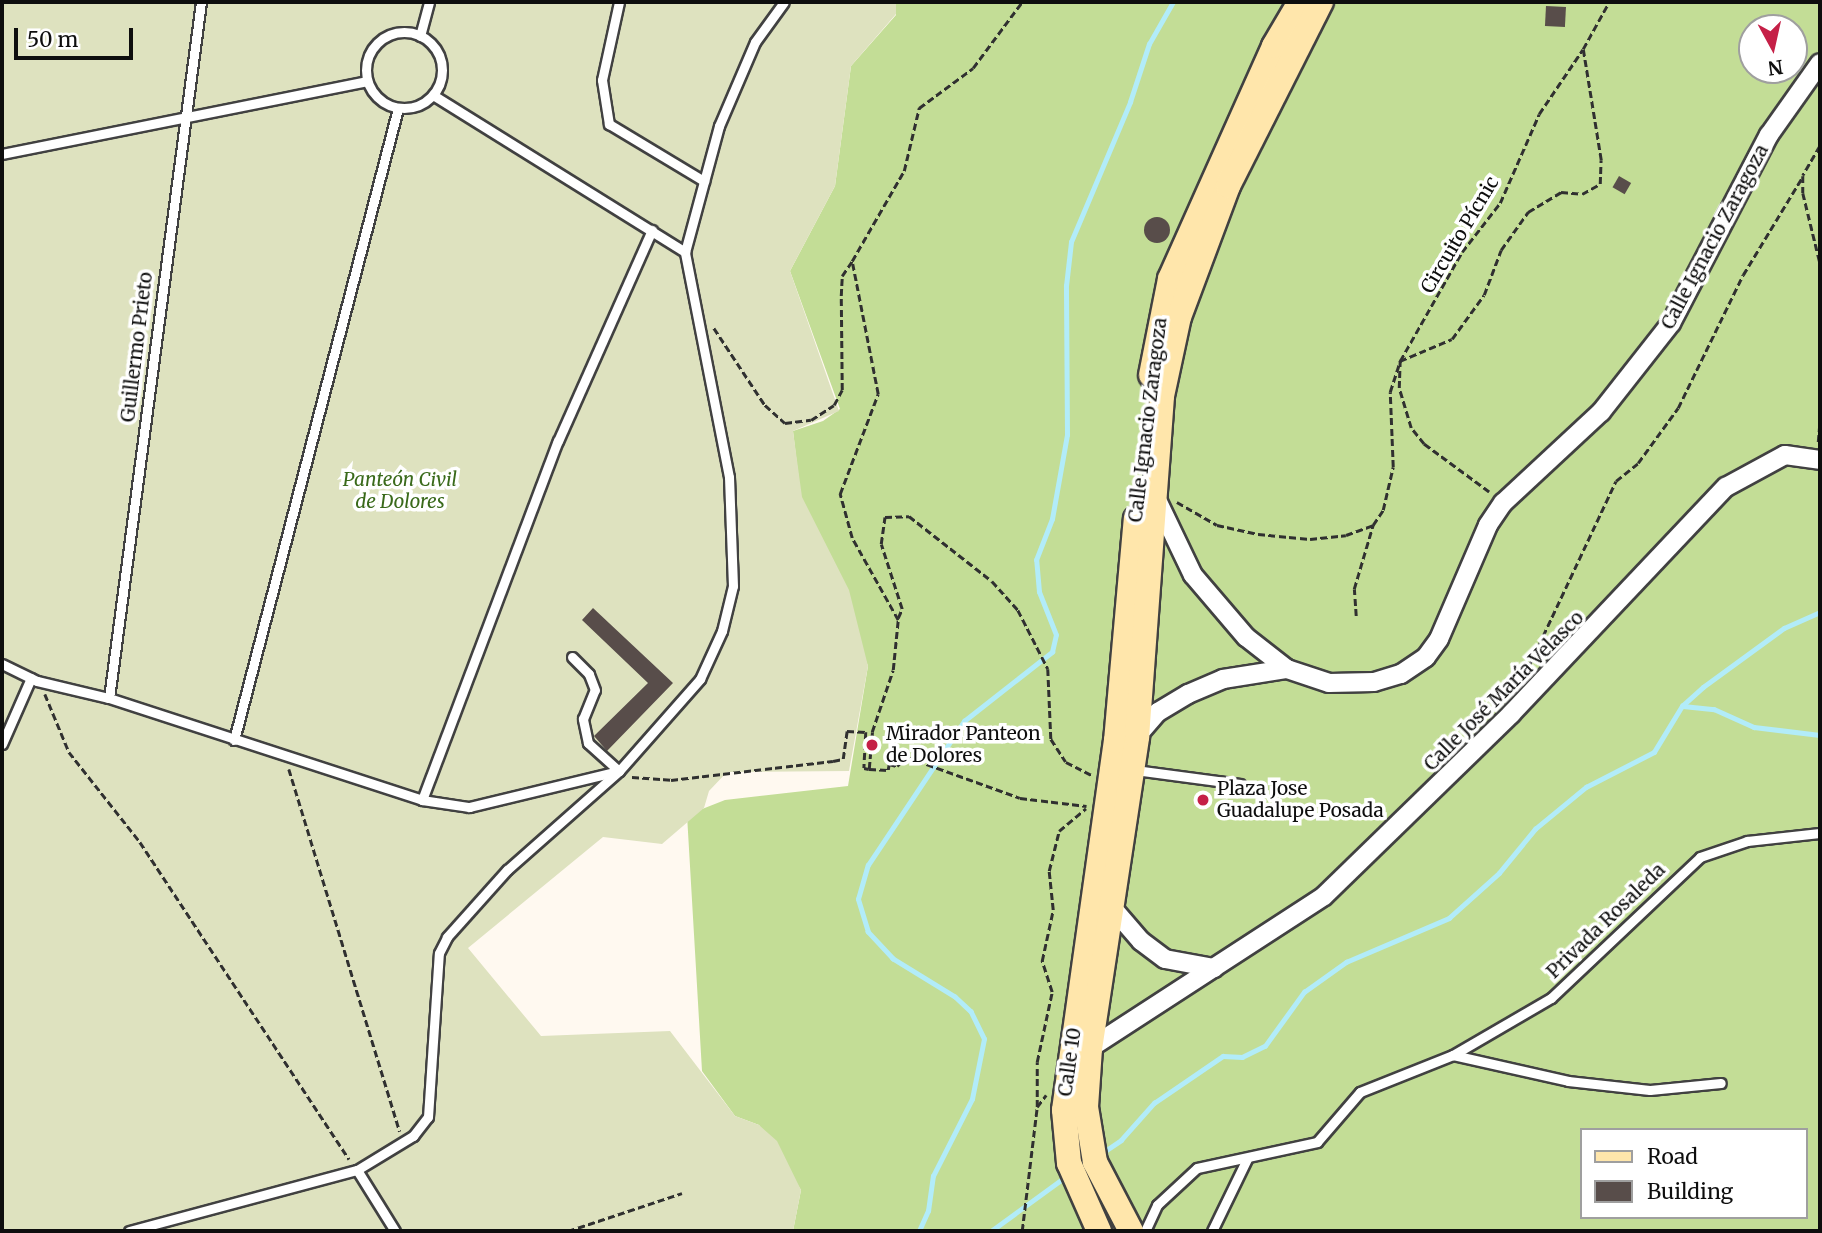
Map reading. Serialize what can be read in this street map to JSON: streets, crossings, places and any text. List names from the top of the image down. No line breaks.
{"streets":{"street":["Calle Ignacio Zaragoza","Calle José María Velasco","Calle 10"],"lane":["Guillermo Prieto","Privada Rosaleda"],"path":["Circuito Pícnic"]},"crossings":[["Calle Ignacio Zaragoza","Calle 10"],["Calle José María Velasco","Calle 10"]],"parks":["Panteón Civil de Dolores"],"places":["Mirador Panteon de Dolores","Plaza Jose Guadalupe Posada"],"legend":["Road","Building"],"scale_bar":"50 m","north":"bottom"}
